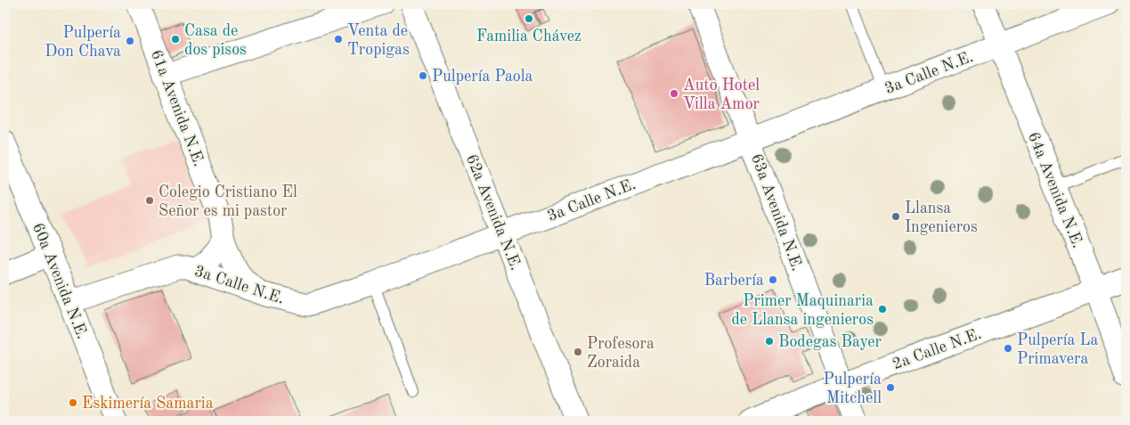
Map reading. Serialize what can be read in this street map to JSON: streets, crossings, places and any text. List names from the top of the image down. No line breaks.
{"streets":{"street":["3a Calle N.E.","61a Avenida N.E.","64a Avenida N.E.","62a Avenida N.E.","63a Avenida N.E.","60a Avenida N.E.","2a Calle N.E."]},"crossings":[["3a Calle N.E.","61a Avenida N.E."],["3a Calle N.E.","64a Avenida N.E."],["3a Calle N.E.","62a Avenida N.E."],["3a Calle N.E.","63a Avenida N.E."],["3a Calle N.E.","60a Avenida N.E."],["64a Avenida N.E.","2a Calle N.E."],["63a Avenida N.E.","2a Calle N.E."]],"places":["Familia Chávez","Casa de dos pisos","Venta de Tropigas","Pulpería Don Chava","Pulpería Paola","Auto Hotel Villa Amor","Colegio Cristiano El Señor es mi pastor","Llansa Ingenieros","Barbería","Primer Maquinaria de Llansa ingenieros","Bodegas Bayer","Pulpería La Primavera","Profesora Zoraida","Pulpería Mitchell","Eskimería Samaria"]}
